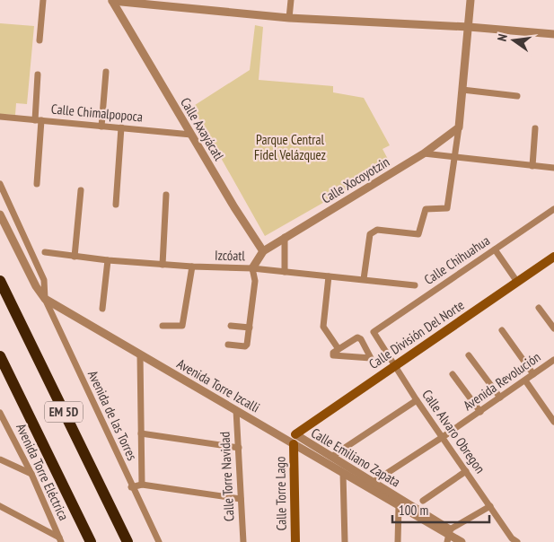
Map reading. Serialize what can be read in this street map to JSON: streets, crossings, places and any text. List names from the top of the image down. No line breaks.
{"streets":{"highway":["EM 5D"],"main road":["Calle División Del Norte","Calle Torre Lago"],"street":["Calle Chimalpopoca","Calle Axayácatl","Calle Xocoyotzin","Izcóatl","Calle Chihuahua","Avenida Revolución","Avenida Torre Izcalli","Avenida de las Torres","Calle Alvaro Obregon","Calle Emiliano Zapata","Avenida Torre Eléctrica","Calle Torre Navidad"]},"crossings":[["Calle Chimalpopoca","Calle Axayácatl"],["Calle Axayácatl","Calle Xocoyotzin"],["Calle Chihuahua","Calle Alvaro Obregon"],["Calle División Del Norte","Calle Alvaro Obregon"],["Calle División Del Norte","Calle Emiliano Zapata"],["Avenida Revolución","Calle Alvaro Obregon"],["Avenida Revolución","Calle Emiliano Zapata"],["Avenida Torre Izcalli","Avenida de las Torres"],["Avenida Torre Izcalli","Calle Emiliano Zapata"],["Avenida Torre Izcalli","Calle Torre Navidad"],["Avenida Torre Izcalli","Calle Torre Lago"]],"parks":["Parque Central Fidel Velázquez"],"scale_bar":"100 m","north":"left"}
